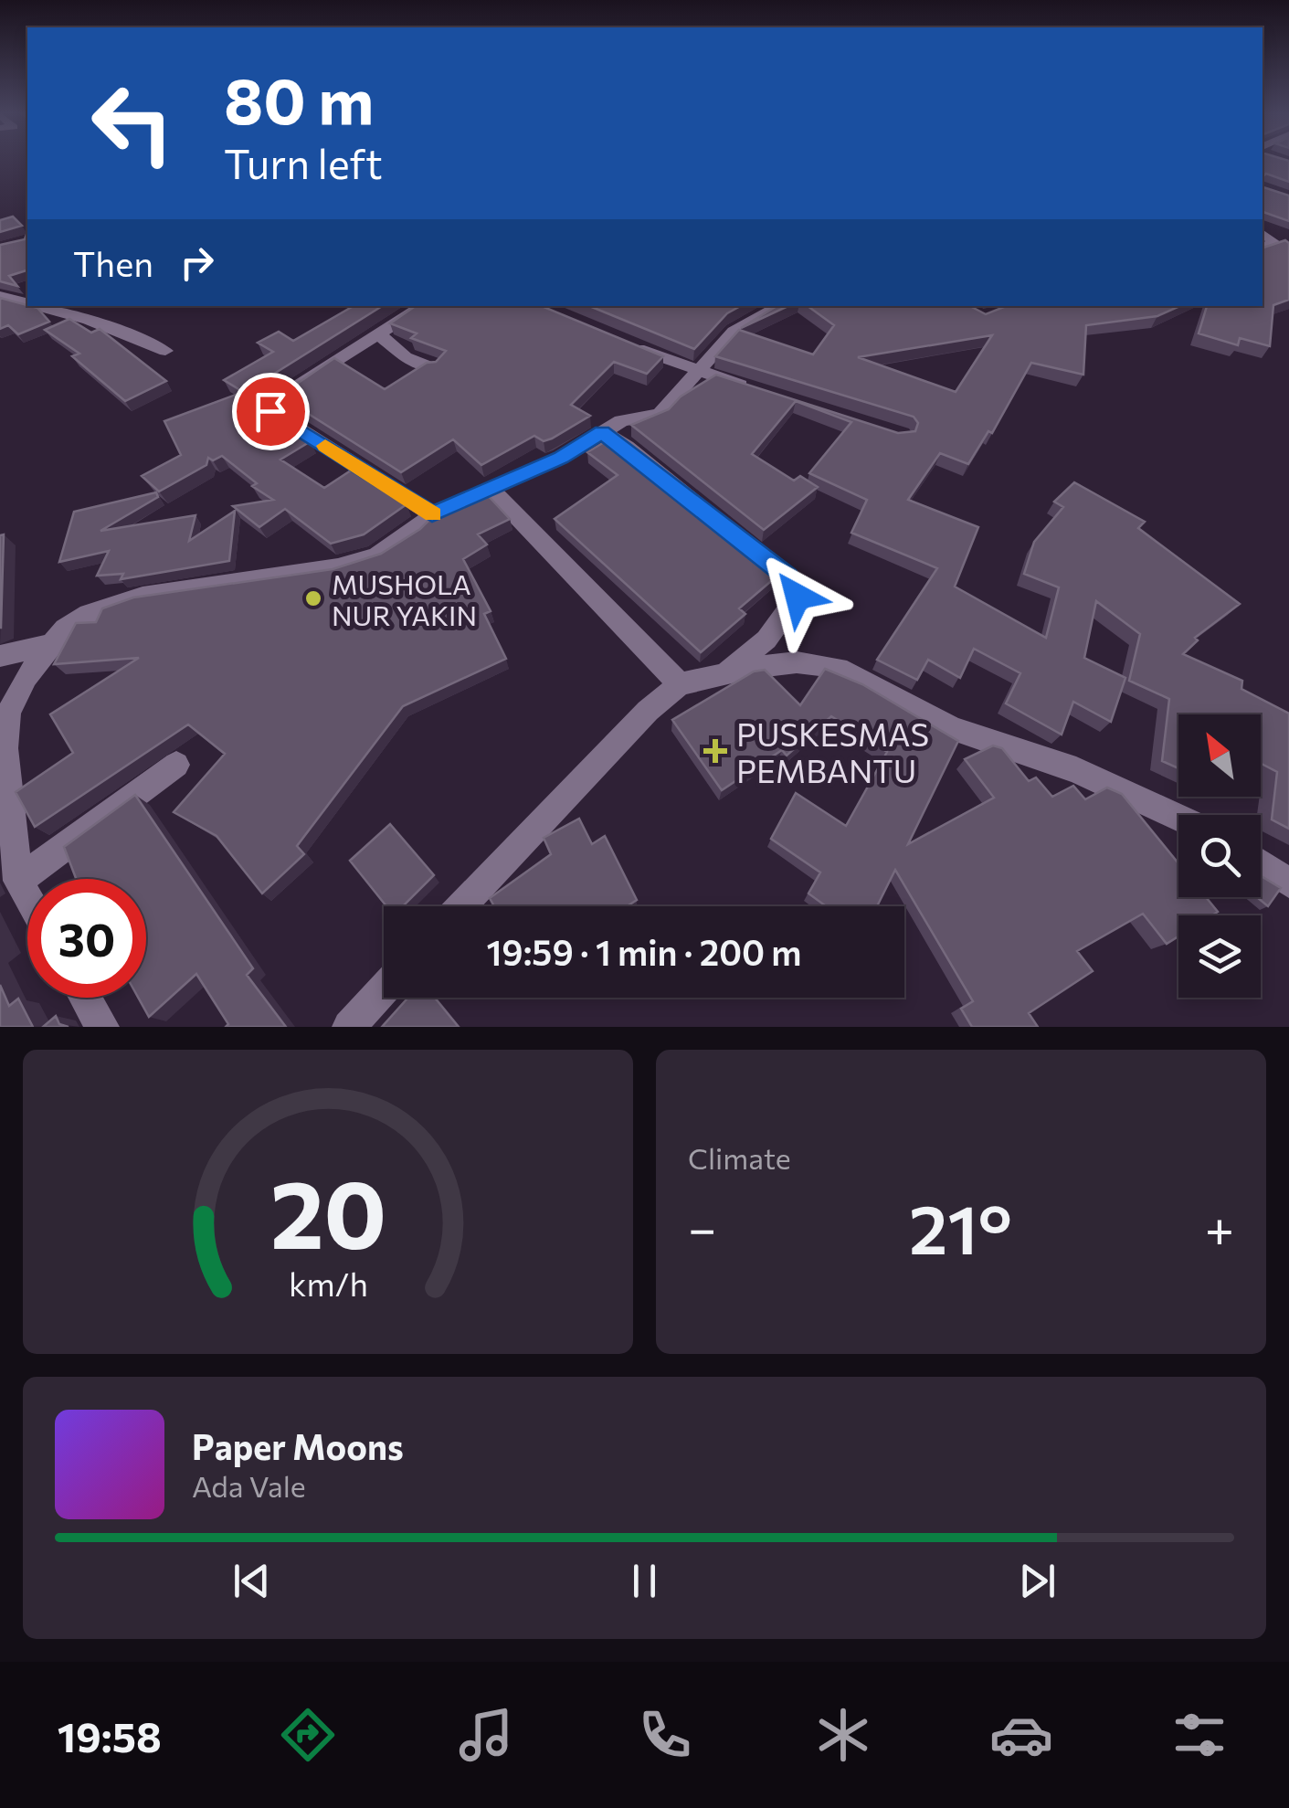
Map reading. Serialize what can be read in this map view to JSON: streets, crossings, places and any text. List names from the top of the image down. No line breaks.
{"places":{"other":["MUSHOLA NUR YAKIN"],"health":["PUSKESMAS PEMBANTU"]},"north":"top left","page":{"turn":["80 m","Turn left"],"then":"Then","limit":"30","trip":"19:59 · 1 min · 200 m","tile":"Climate","heat":["−","21°","+"],"song":["Paper Moons","Ada Vale"],"tabs":"19:58","gauge":["20","km/h"]}}
